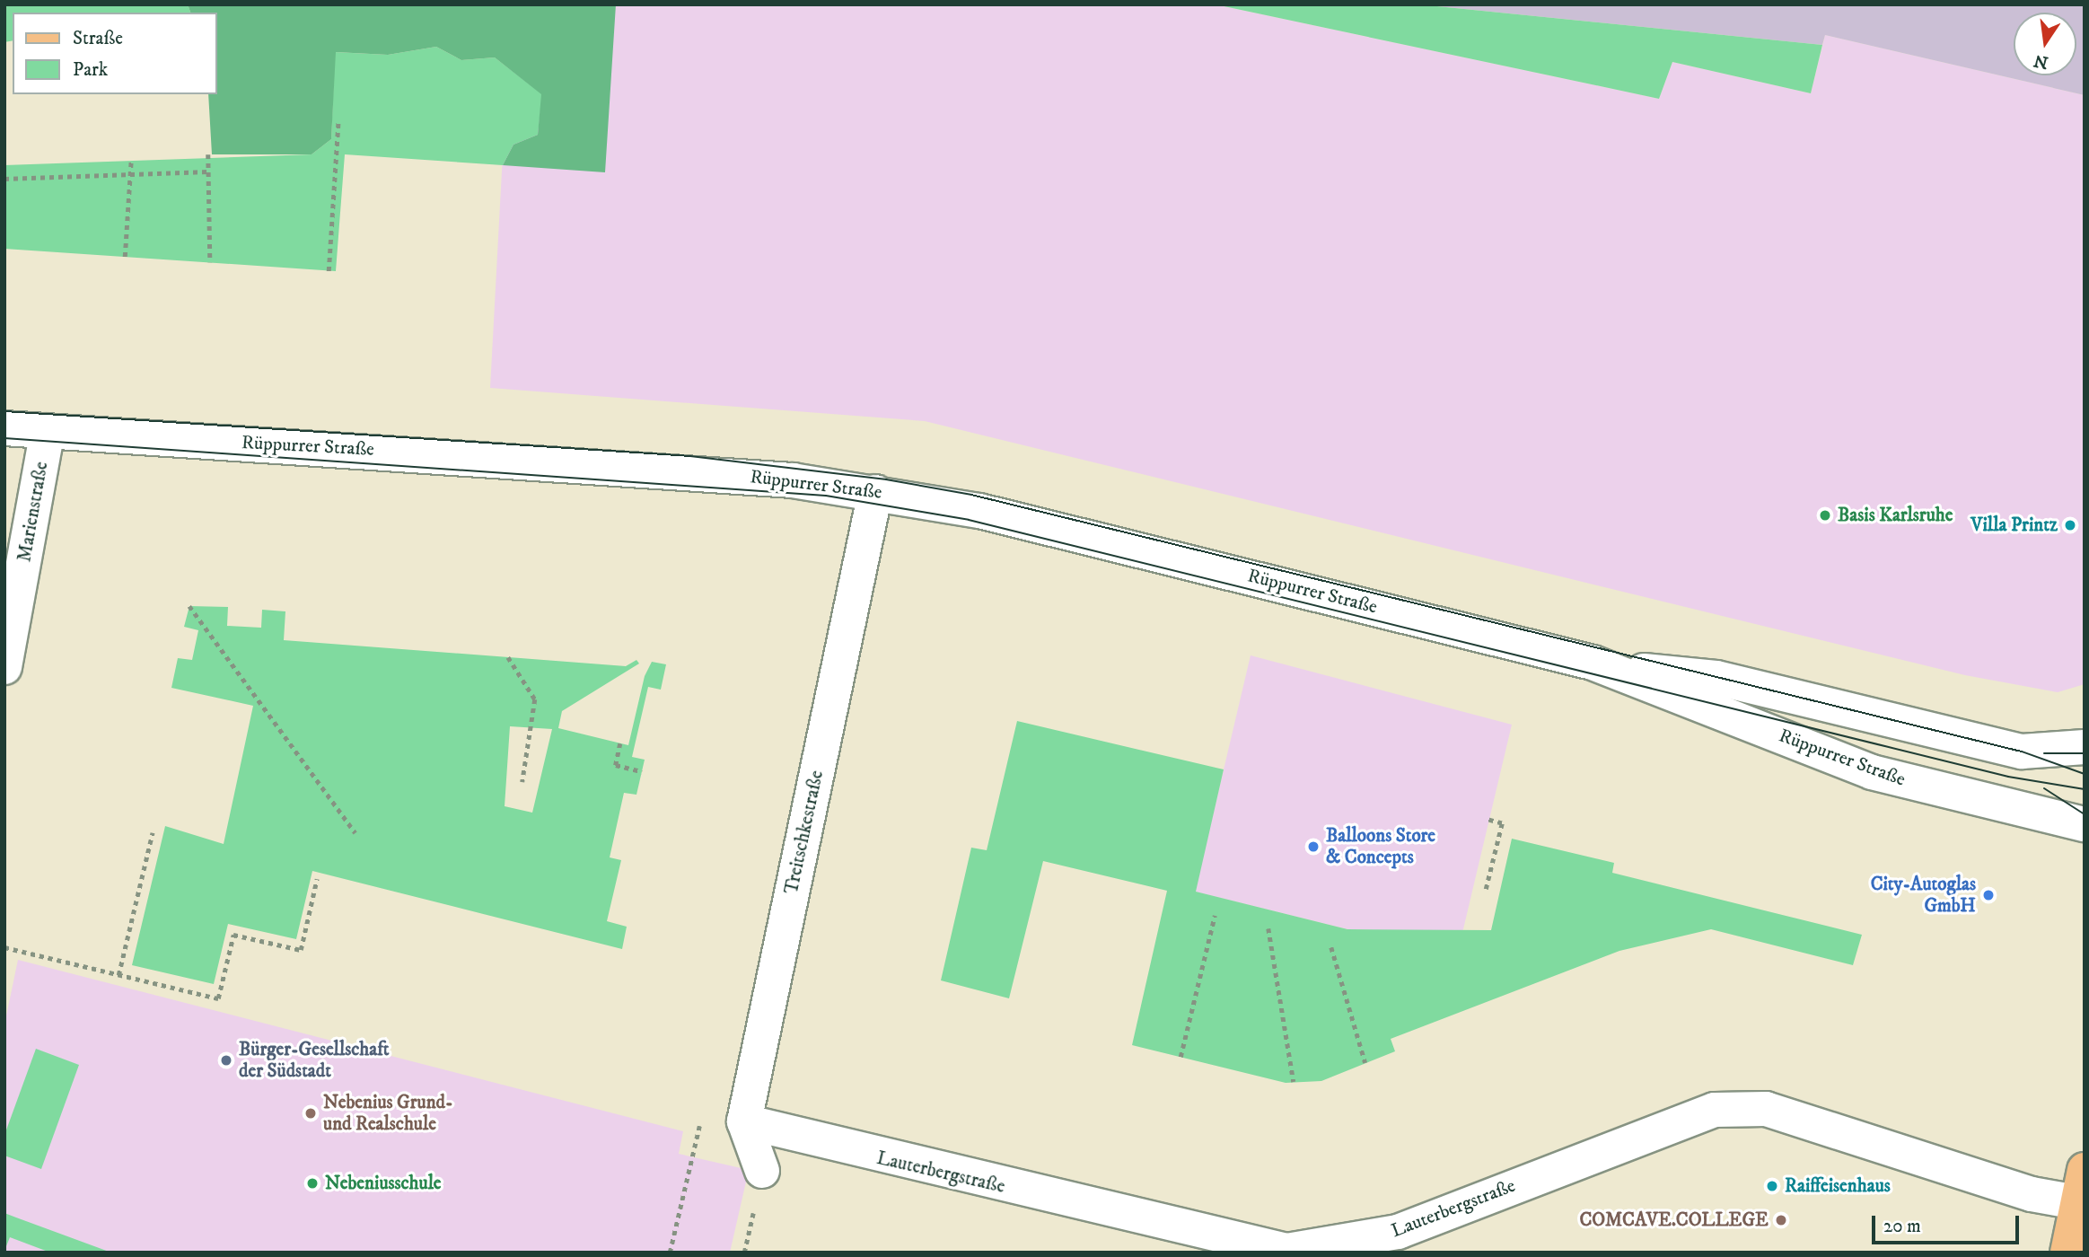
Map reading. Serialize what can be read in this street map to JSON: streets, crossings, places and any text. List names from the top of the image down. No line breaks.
{"streets":{"street":["Rüppurrer Straße","Marienstraße","Treitschkestraße","Lauterbergstraße"]},"crossings":[["Rüppurrer Straße","Marienstraße"],["Rüppurrer Straße","Treitschkestraße"],["Treitschkestraße","Lauterbergstraße"]],"places":["Basis Karlsruhe","Villa Printz","Balloons Store & Concepts","City-Autoglas GmbH","Bürger-Gesellschaft der Südstadt","Nebenius Grund- und Realschule","Nebeniusschule","Raiffeisenhaus","COMCAVE.COLLEGE"],"legend":["Straße","Park"],"scale_bar":"20 m","north":"bottom"}
